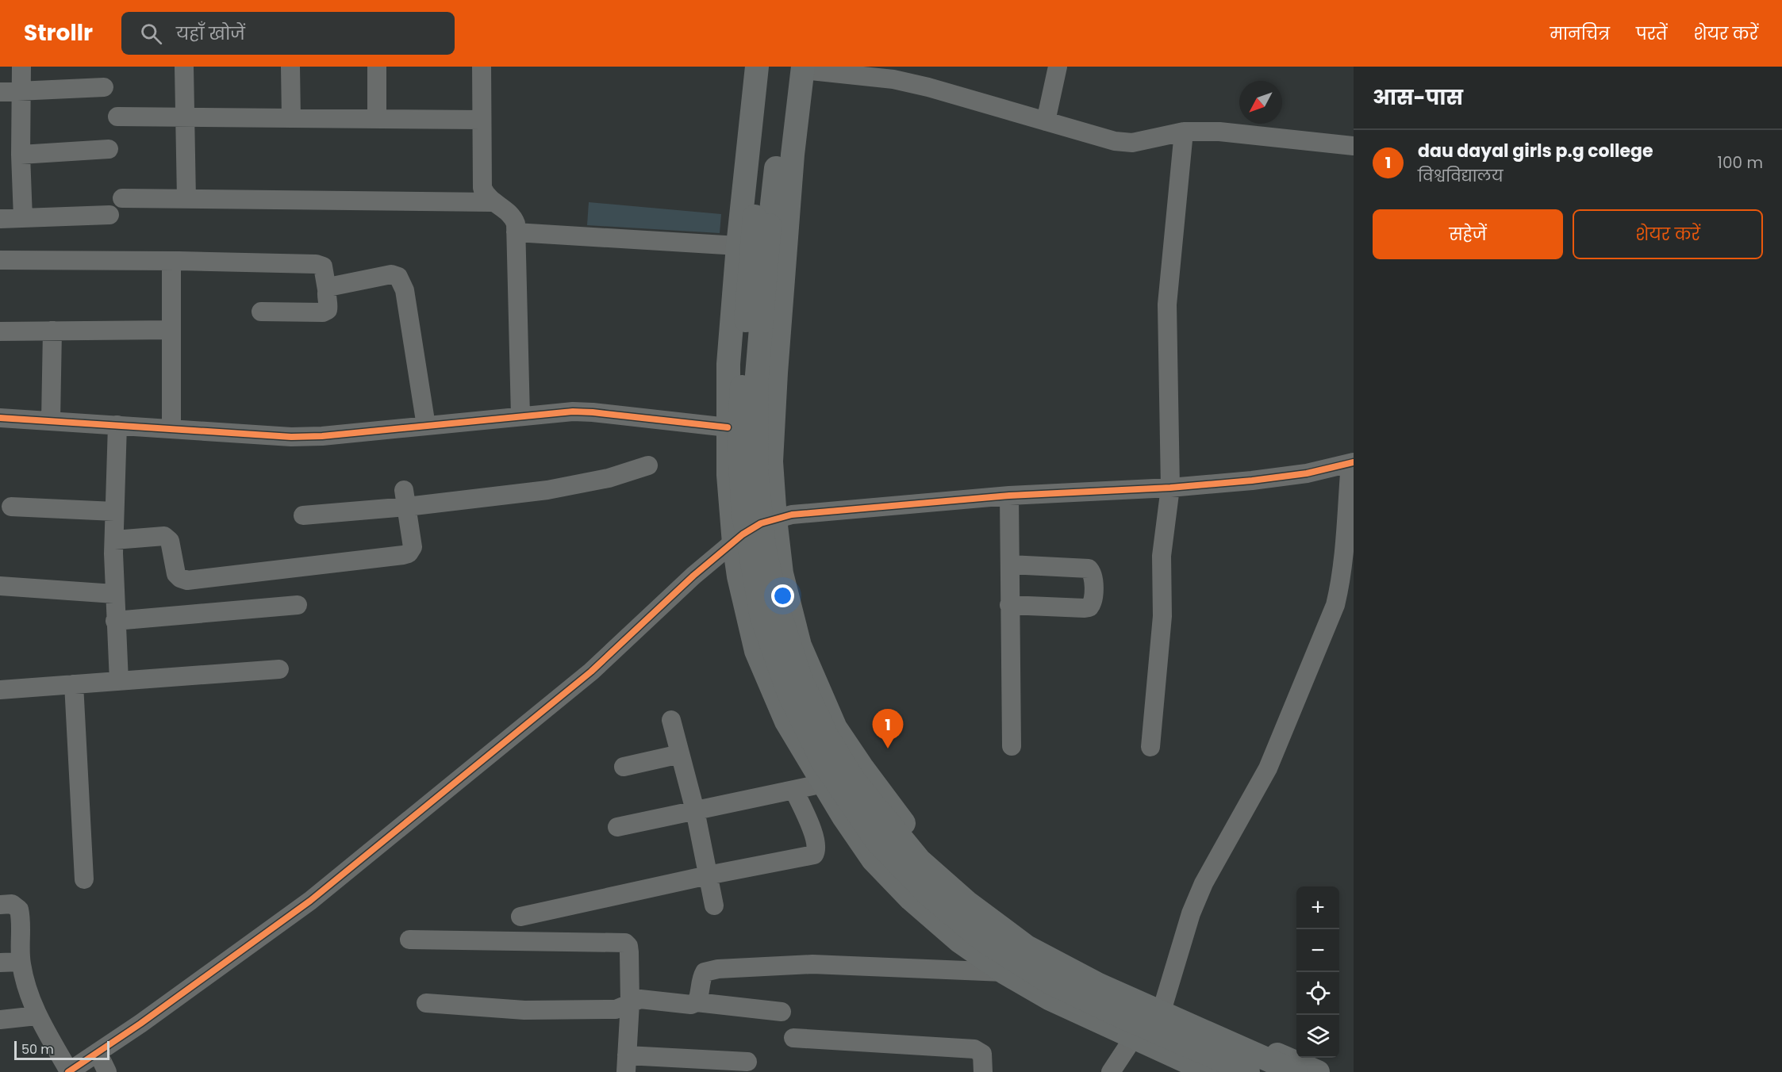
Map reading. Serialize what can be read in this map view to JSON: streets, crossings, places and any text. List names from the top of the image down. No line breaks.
{"scale_bar":"50 m","north":"bottom left","page":{"header":"Strollr","search":"यहाँ खोजें","nav":["मानचित्र","परतें","शेयर करें"],"heading":"आस-पास","list":[{"mark":"1","name":"dau dayal girls p.g college","note":"विश्वविद्यालय","value":"100 m"}],"buttons":["सहेजें","शेयर करें"],"pins":"1","map_buttons":["+","−"],"scale":"50 m"}}
